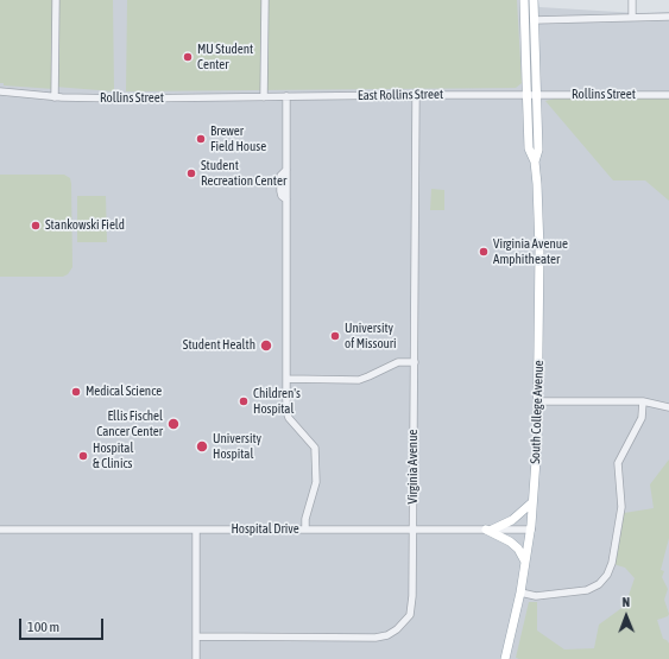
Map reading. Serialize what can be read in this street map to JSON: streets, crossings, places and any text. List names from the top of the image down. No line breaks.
{"streets":{"main road":["South College Avenue"],"street":["East Rollins Street","Rollins Street","Virginia Avenue","Hospital Drive"]},"crossings":[["East Rollins Street","Rollins Street"],["East Rollins Street","South College Avenue"],["East Rollins Street","Virginia Avenue"],["Rollins Street","South College Avenue"],["South College Avenue","Hospital Drive"],["Virginia Avenue","Hospital Drive"]],"places":["MU Student Center","Brewer Field House","Student Recreation Center","Stankowski Field","Virginia Avenue Amphitheater","University of Missouri","Student Health","Medical Science","Children's Hospital","Ellis Fischel Cancer Center","University Hospital","Hospital & Clinics"],"scale_bar":"100 m","north":"top"}
